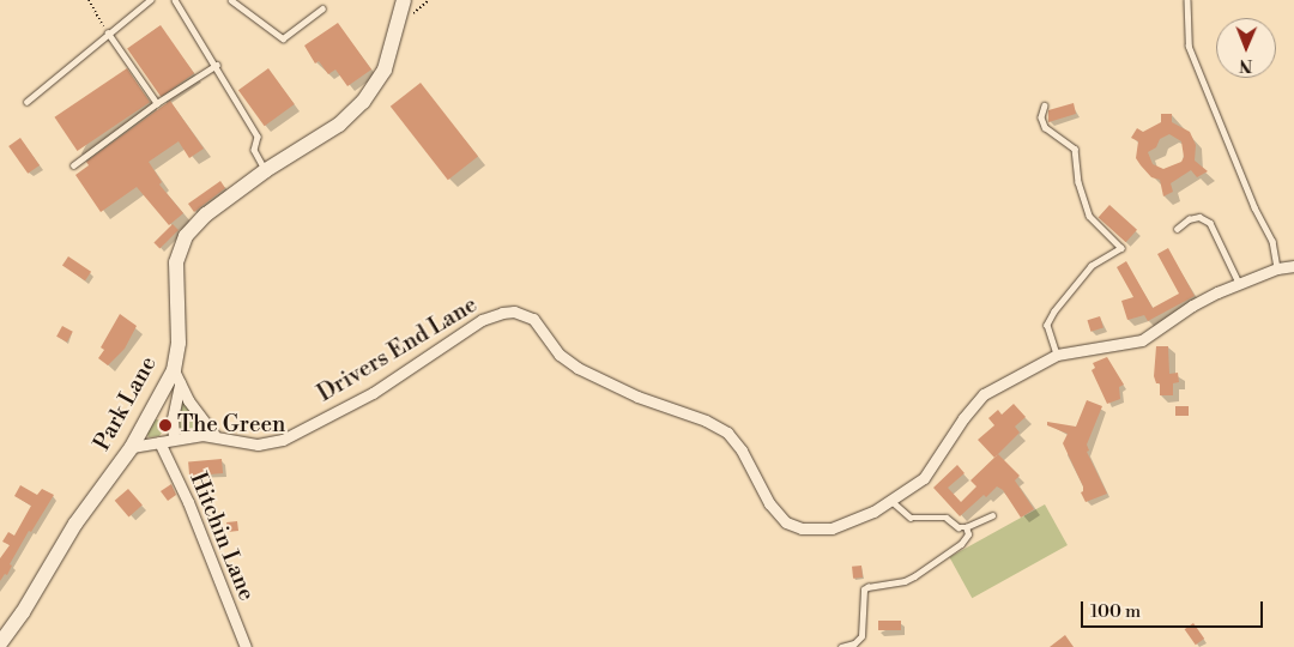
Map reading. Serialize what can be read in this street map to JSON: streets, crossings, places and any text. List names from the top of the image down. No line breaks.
{"streets":{"street":["Drivers End Lane","Park Lane","Hitchin Lane"]},"crossings":[["Drivers End Lane","Park Lane"],["Drivers End Lane","Hitchin Lane"]],"places":["The Green"],"scale_bar":"100 m","north":"bottom"}
